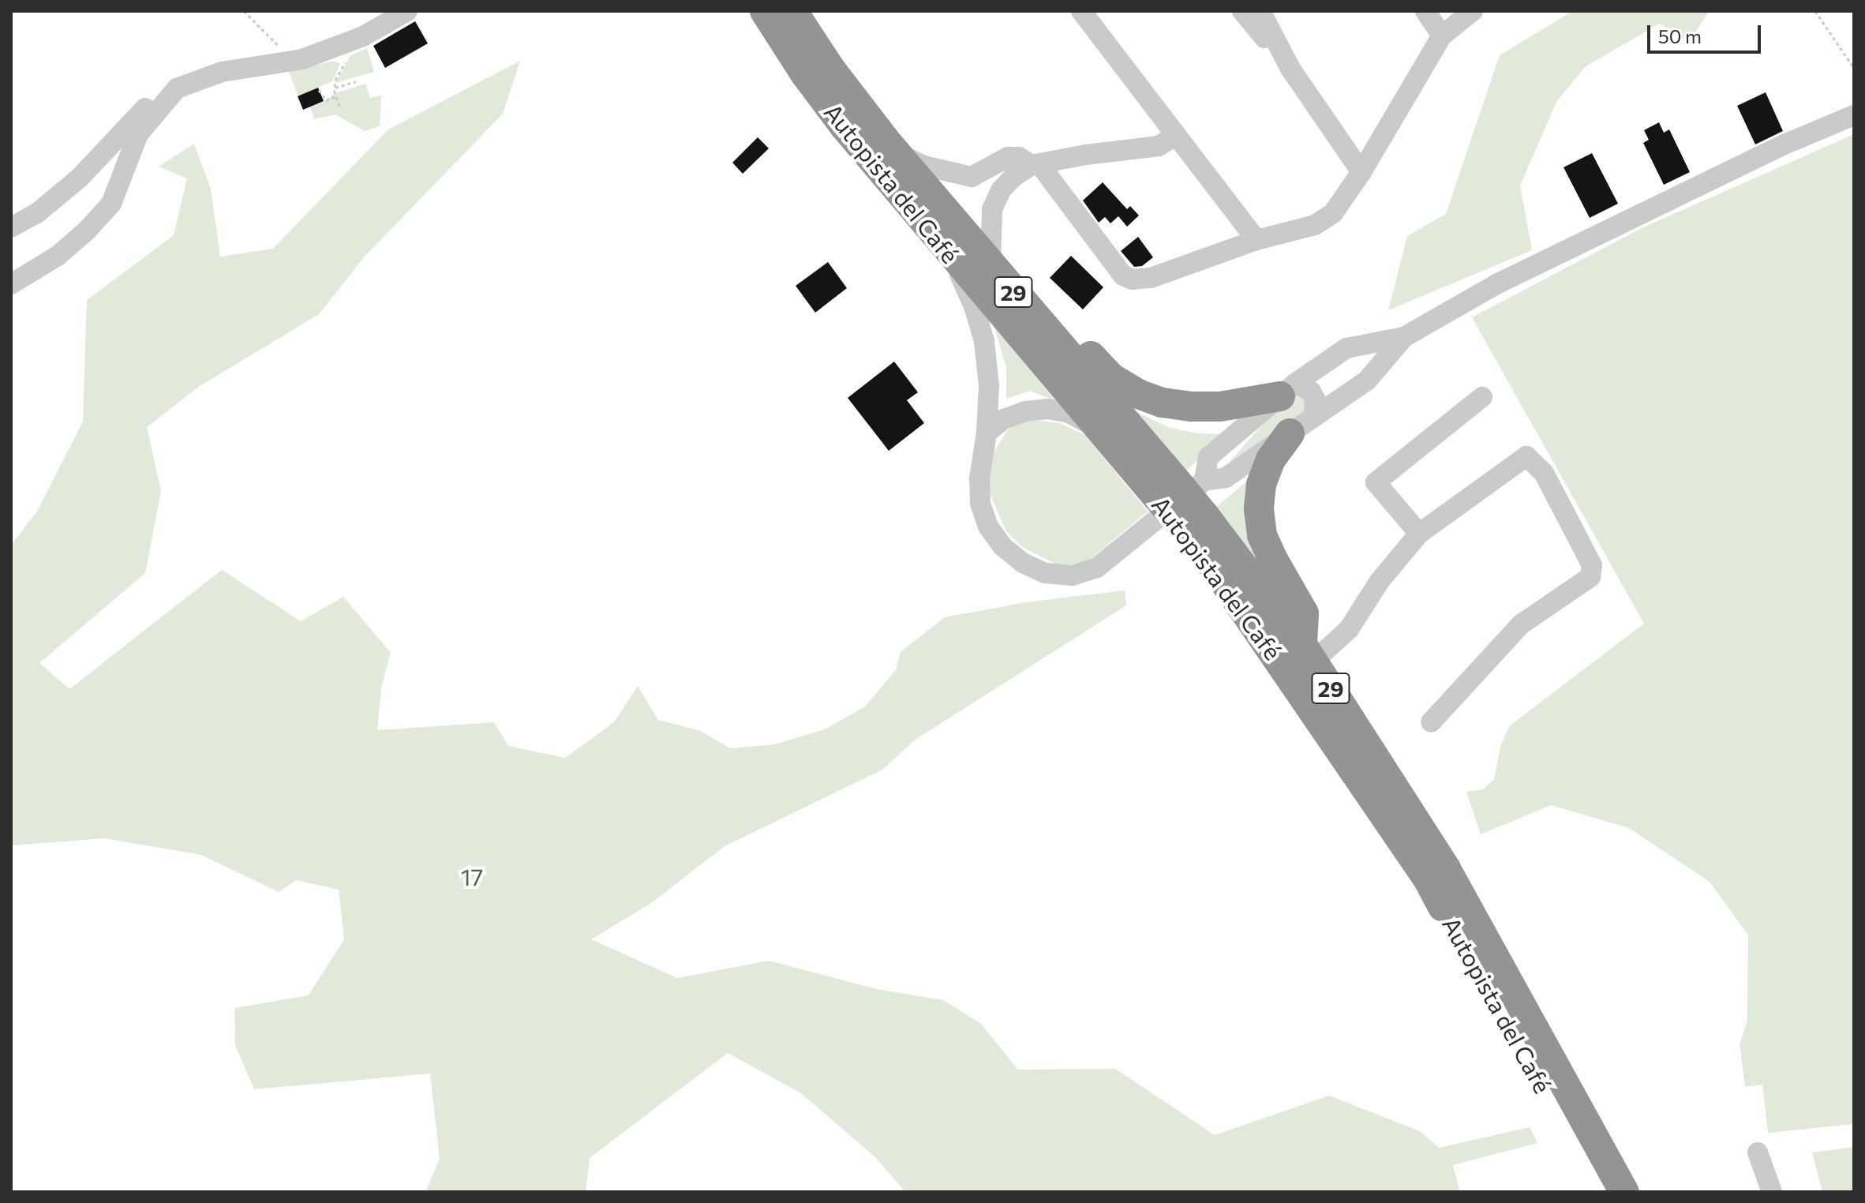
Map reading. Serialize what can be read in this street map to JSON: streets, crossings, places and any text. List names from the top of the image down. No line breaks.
{"streets":{"highway":["Autopista del Café","29"]},"parks":["17"],"scale_bar":"50 m"}
